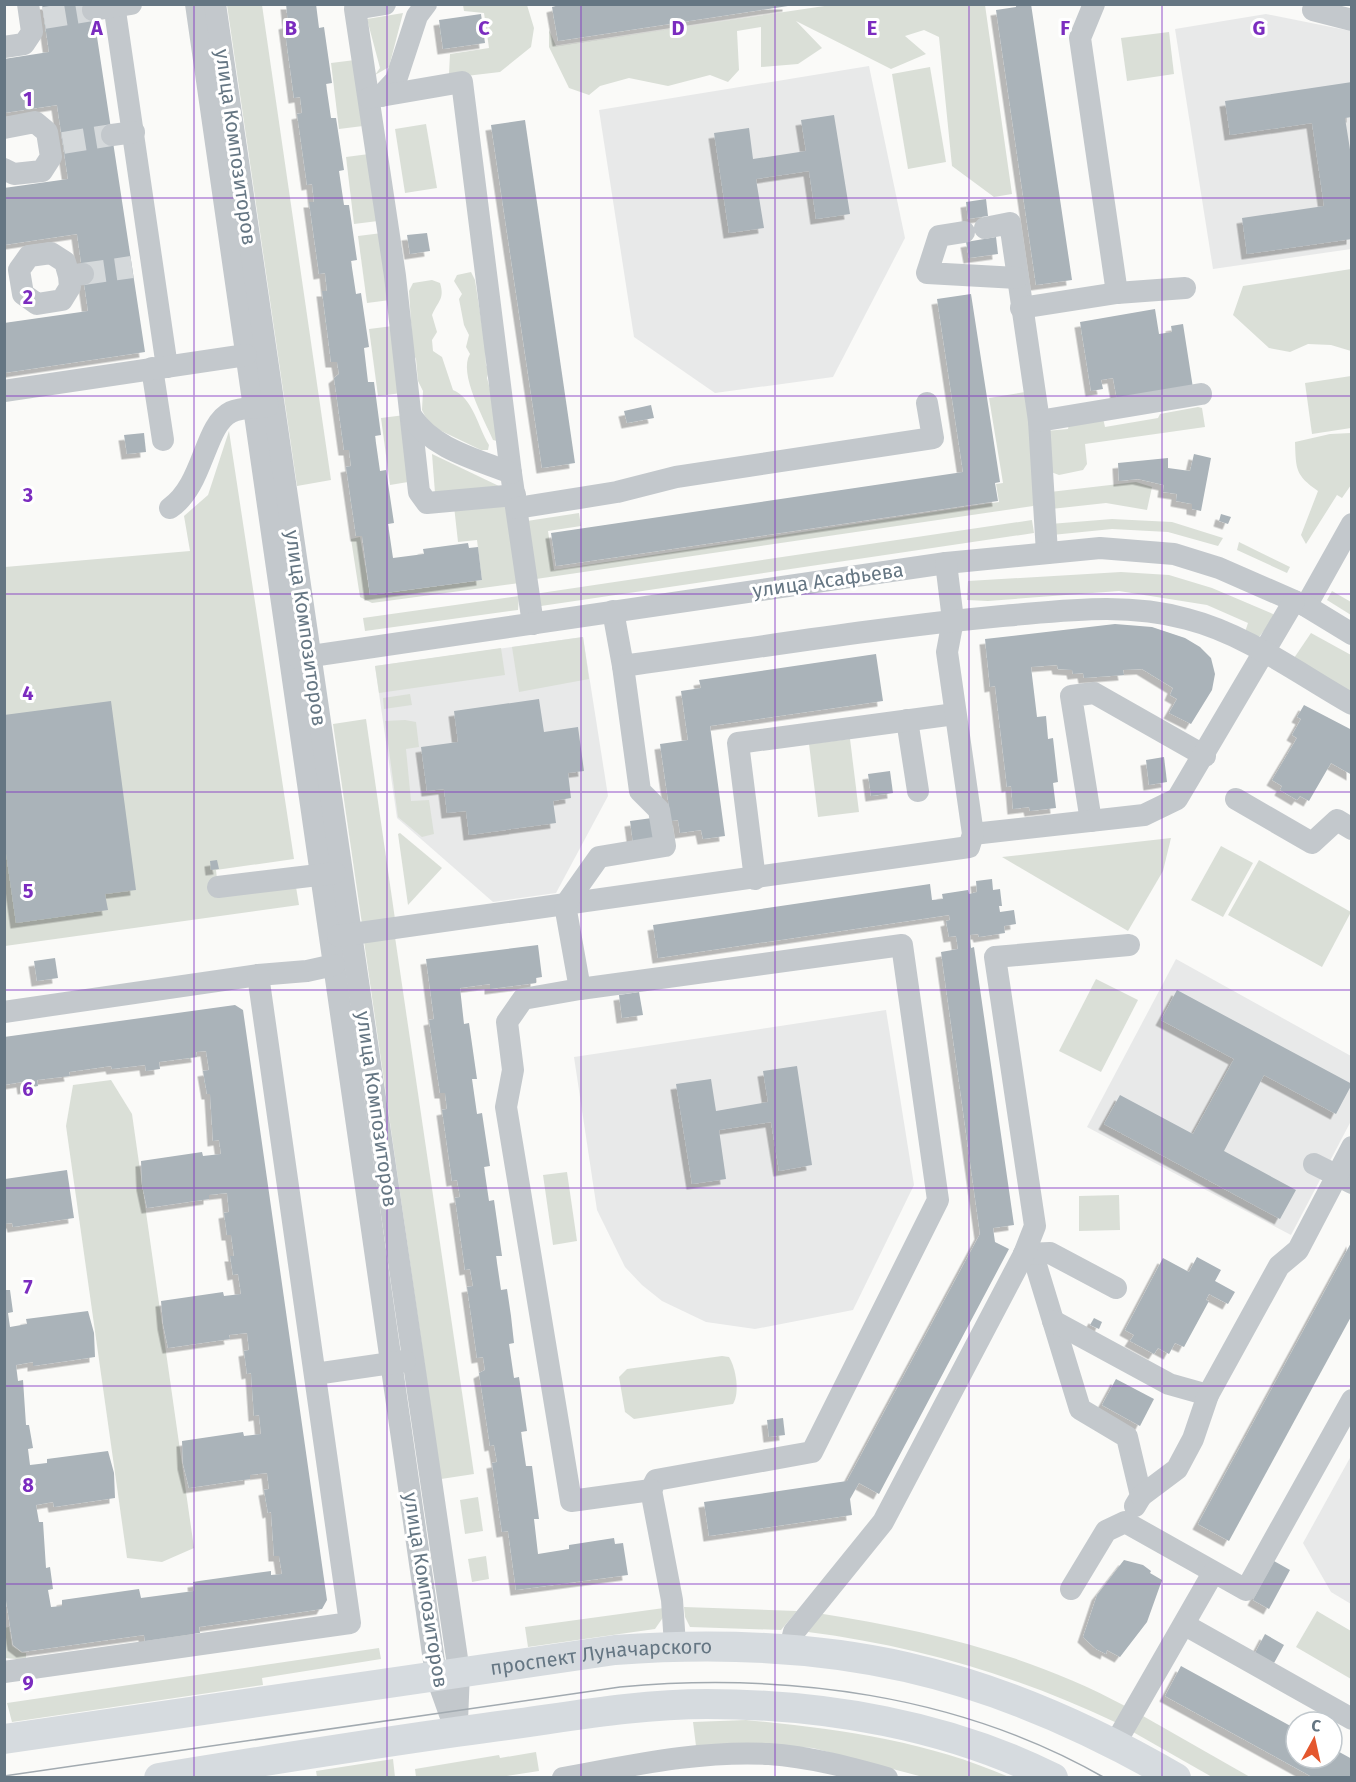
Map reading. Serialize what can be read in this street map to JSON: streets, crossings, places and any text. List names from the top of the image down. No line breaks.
{"streets":{"main road":["проспект Луначарского"],"street":["улица Композиторов","улица Асафьева"]},"crossings":[["улица Композиторов","улица Асафьева"],["улица Композиторов","проспект Луначарского"]],"north":"top","grid":{"columns":["A","B","C","D","E","F","G"],"rows":["1","2","3","4","5","6","7","8","9"]}}
